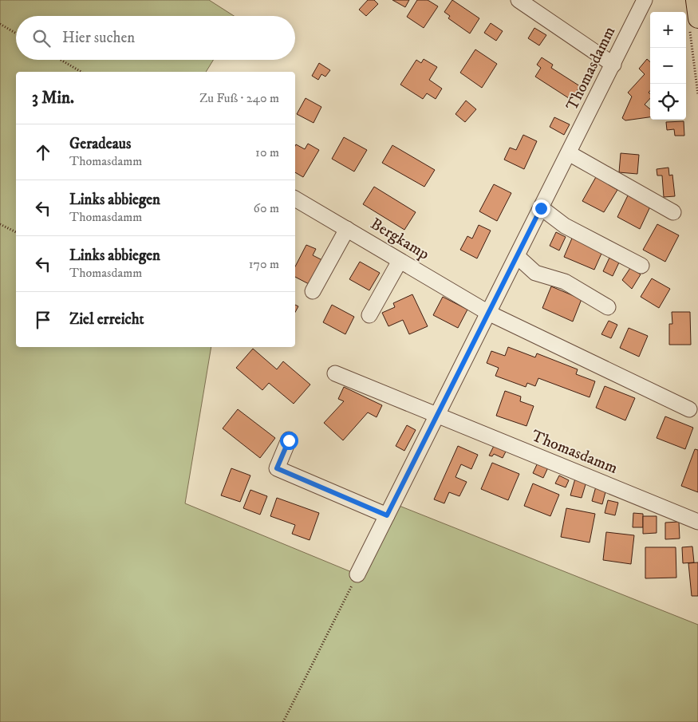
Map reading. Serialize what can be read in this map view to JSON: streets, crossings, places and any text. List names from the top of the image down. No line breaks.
{"streets":{"street":["Thomasdamm","Bergkamp"]},"crossings":[["Thomasdamm","Bergkamp"]],"page":{"map_buttons":["+","−"],"search":"Hier suchen","heading":["3 Min.","Zu Fuß · 240 m"],"list":[["Geradeaus","Thomasdamm","10 m"],["Links abbiegen","Thomasdamm","60 m"],["Links abbiegen","Thomasdamm","170 m"],"Ziel erreicht"]}}
